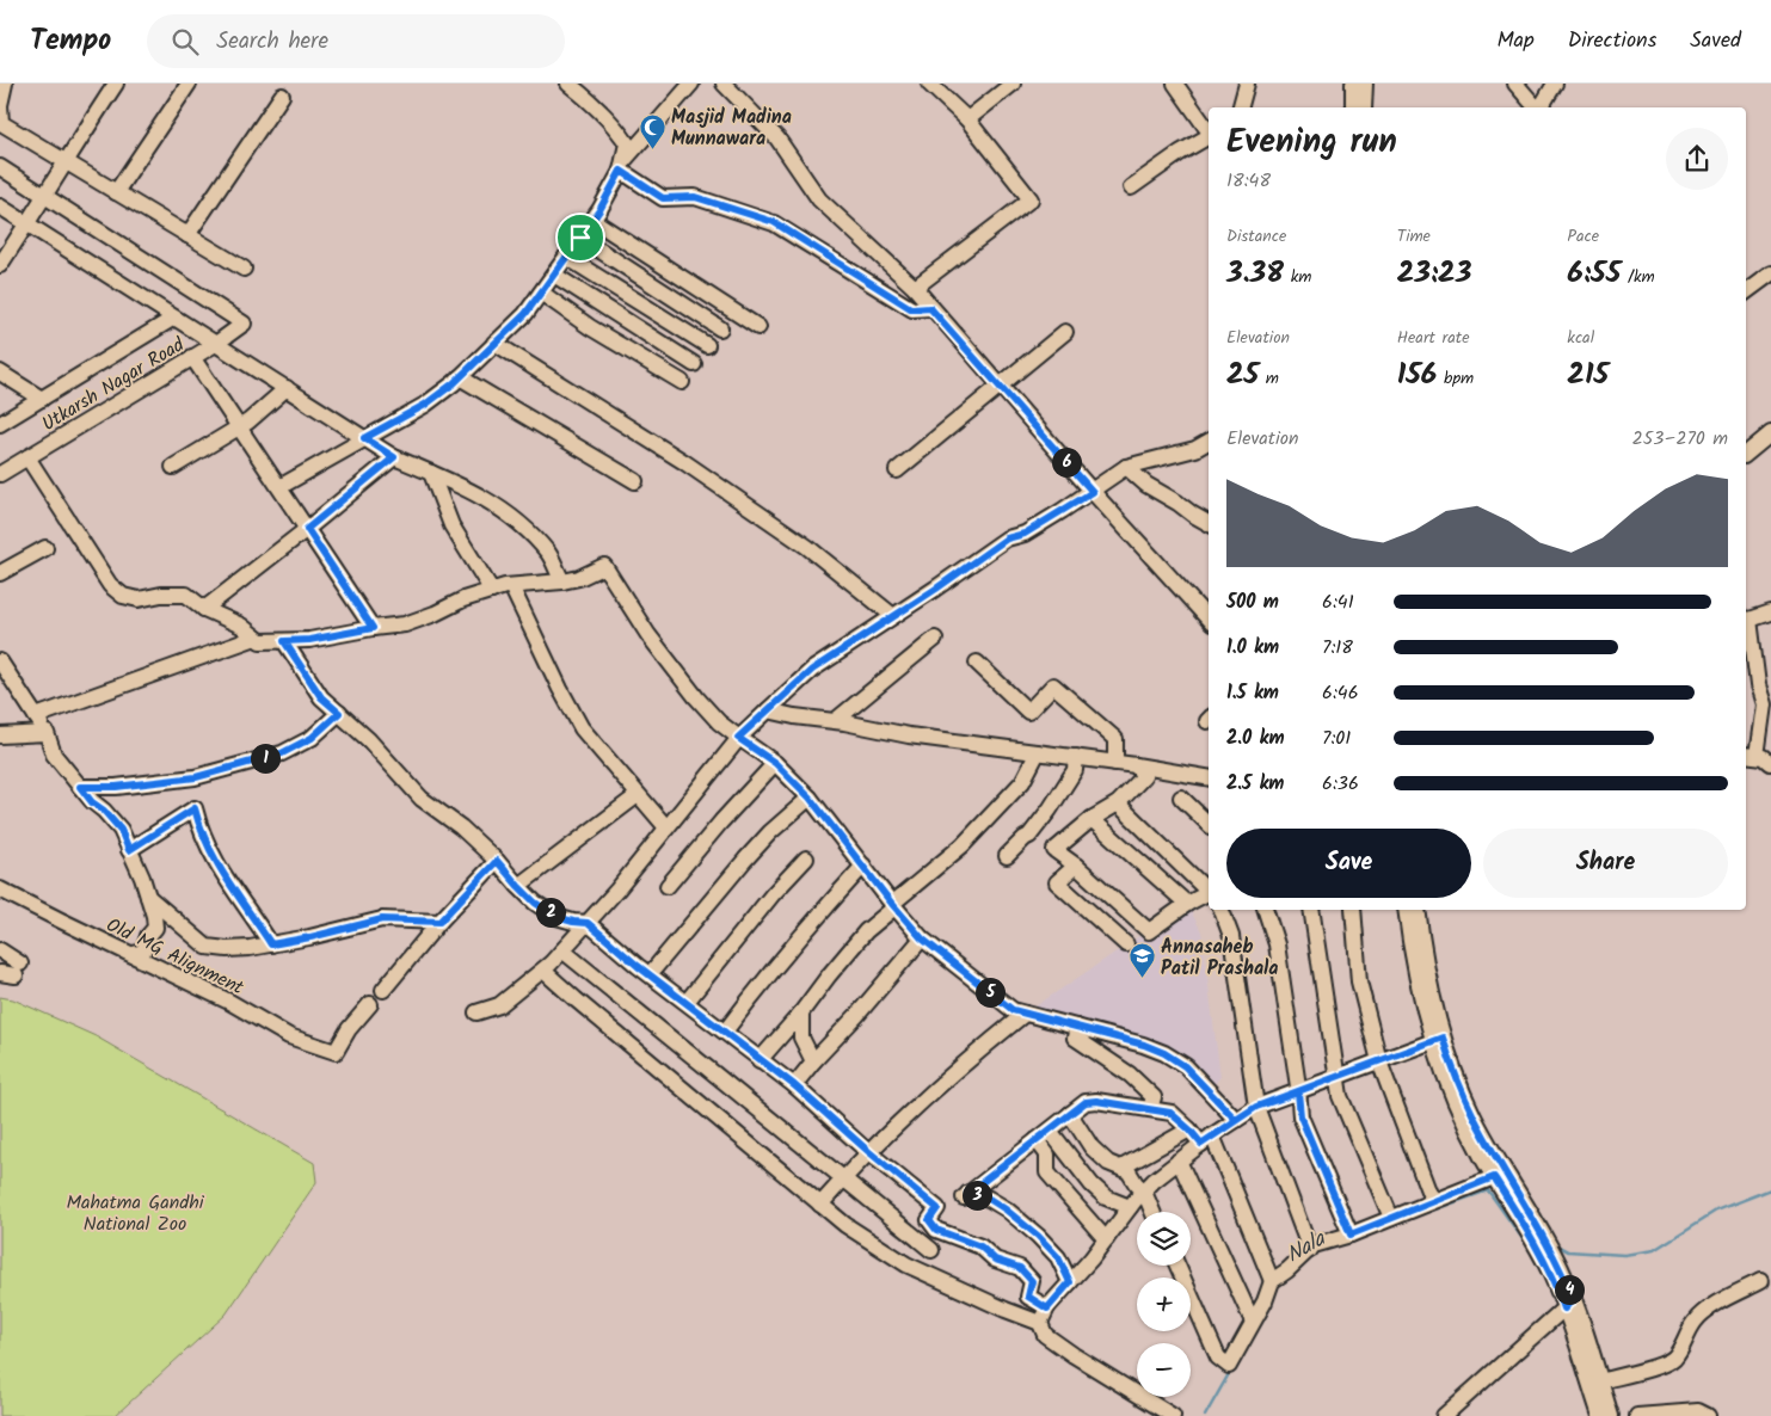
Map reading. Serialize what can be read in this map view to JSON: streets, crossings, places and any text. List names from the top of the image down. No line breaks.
{"streets":{"street":["Utkarsh Nagar Road","Old MG Alignment"]},"water":["Nala"],"parks":["Mahatma Gandhi National Zoo"],"places":{"mosque":["Masjid Madina Munnawara"],"school or university":["Annasaheb Patil Prashala"]},"page":{"header":"Tempo","search":"Search here","nav":["Map","Directions","Saved"],"heading":["Evening run","18:48"],"stats":[["Distance","3.38 km"],["Time","23:23"],["Pace","6:55 /km"],["Elevation","25 m"],["Heart rate","156 bpm"],["kcal","215"]],"chart":["Elevation","253–270 m"],"pins":["6","1","2","5","3","4"],"list":[{"name":"500 m","note":"6:41"},{"name":"1.0 km","note":"7:18"},{"name":"1.5 km","note":"6:46"},{"name":"2.0 km","note":"7:01"},{"name":"2.5 km","note":"6:36"}],"buttons":["Save","Share"],"map_buttons":["+","−"]}}
